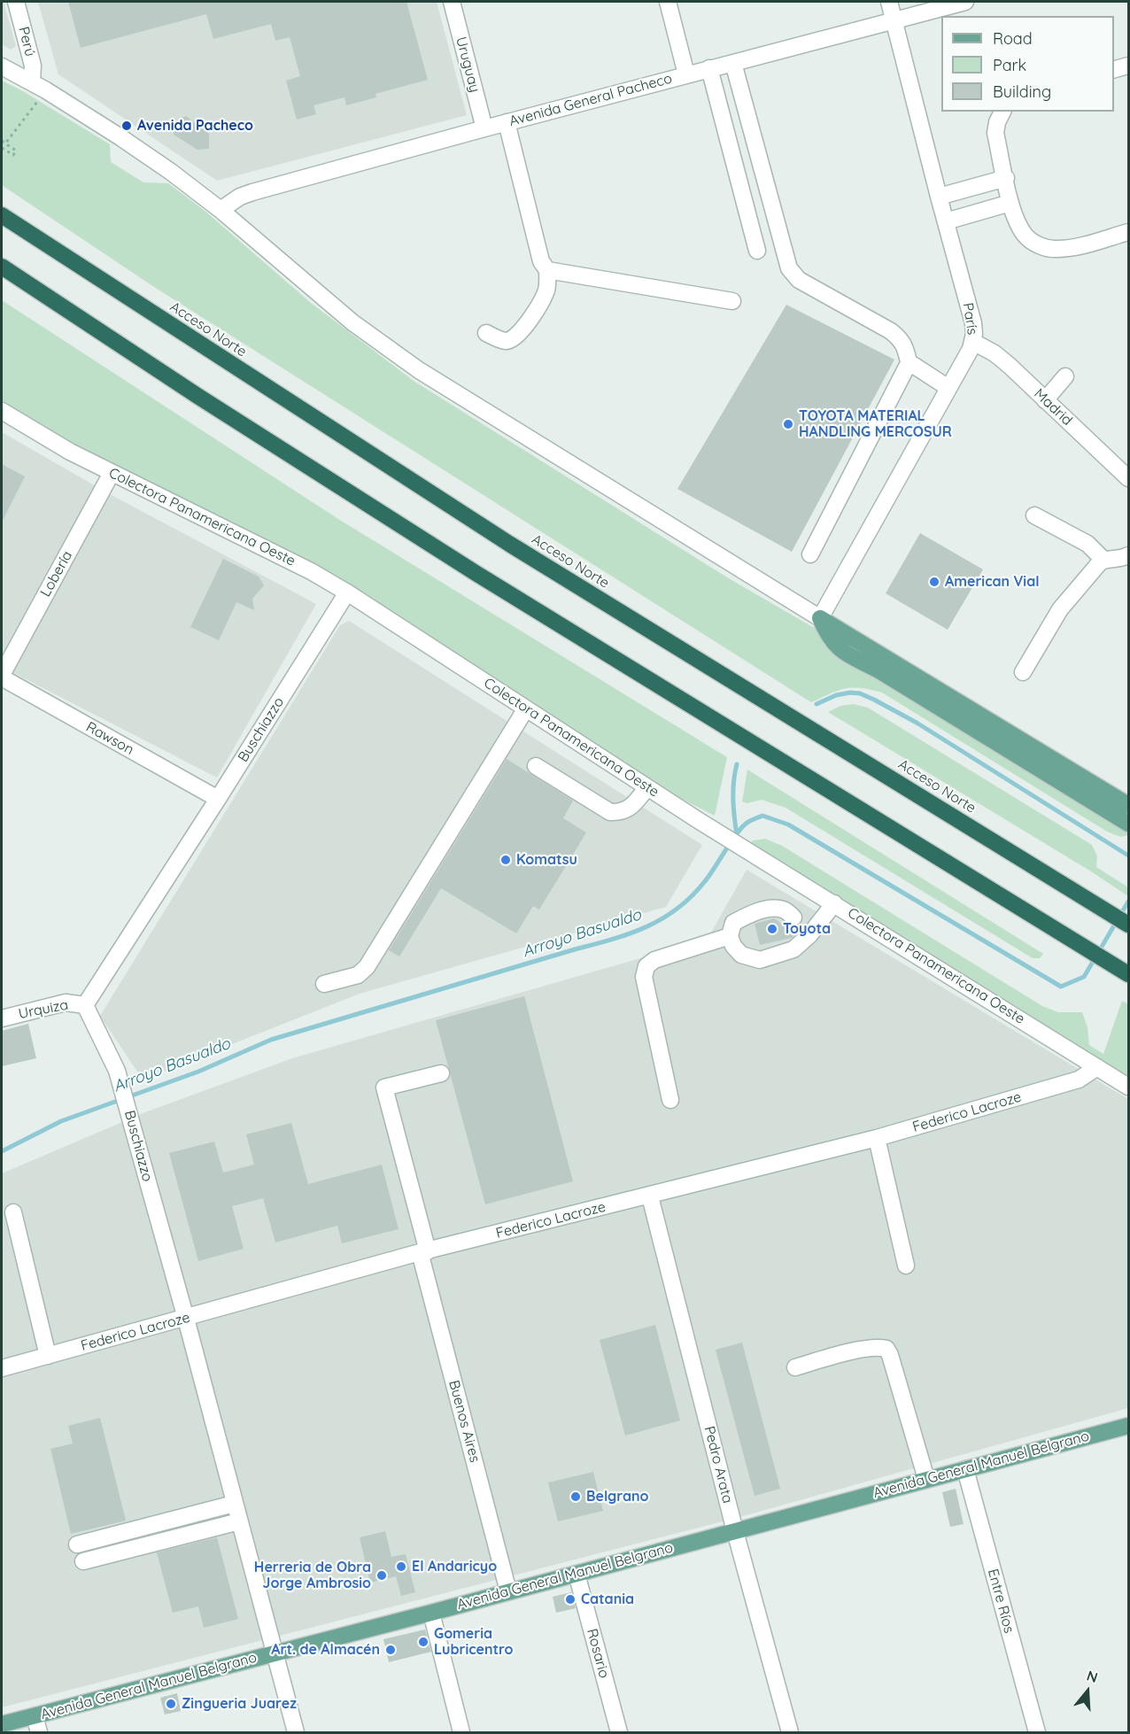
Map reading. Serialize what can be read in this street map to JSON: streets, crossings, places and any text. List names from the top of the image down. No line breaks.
{"streets":{"highway":["Acceso Norte"],"main road":["Avenida General Manuel Belgrano"],"street":["Perú","Uruguay","Avenida General Pacheco","París","Madrid","Colectora Panamericana Oeste","Lobería","Buschiazzo","Rawson","Urquiza","Federico Lacroze","Buenos Aires","Pedro Arata","Entre Ríos","Rosario"]},"crossings":[["Uruguay","Avenida General Pacheco"],["Avenida General Pacheco","París"],["París","Madrid"],["Colectora Panamericana Oeste","Lobería"],["Colectora Panamericana Oeste","Buschiazzo"],["Colectora Panamericana Oeste","Federico Lacroze"],["Lobería","Rawson"],["Buschiazzo","Rawson"],["Buschiazzo","Urquiza"],["Buschiazzo","Federico Lacroze"],["Buschiazzo","Avenida General Manuel Belgrano"],["Federico Lacroze","Buenos Aires"],["Federico Lacroze","Pedro Arata"],["Buenos Aires","Avenida General Manuel Belgrano"],["Pedro Arata","Avenida General Manuel Belgrano"],["Avenida General Manuel Belgrano","Entre Ríos"],["Avenida General Manuel Belgrano","Rosario"]],"water":["Arroyo Basualdo"],"places":["Avenida Pacheco","TOYOTA MATERIAL HANDLING MERCOSUR","American Vial","Komatsu","Toyota","Belgrano","El Andaricyo","Herreria de Obra Jorge Ambrosio","Catania","Gomeria Lubricentro","Art. de Almacén","Zingueria Juarez"],"legend":["Road","Park","Building"],"north":"top"}
